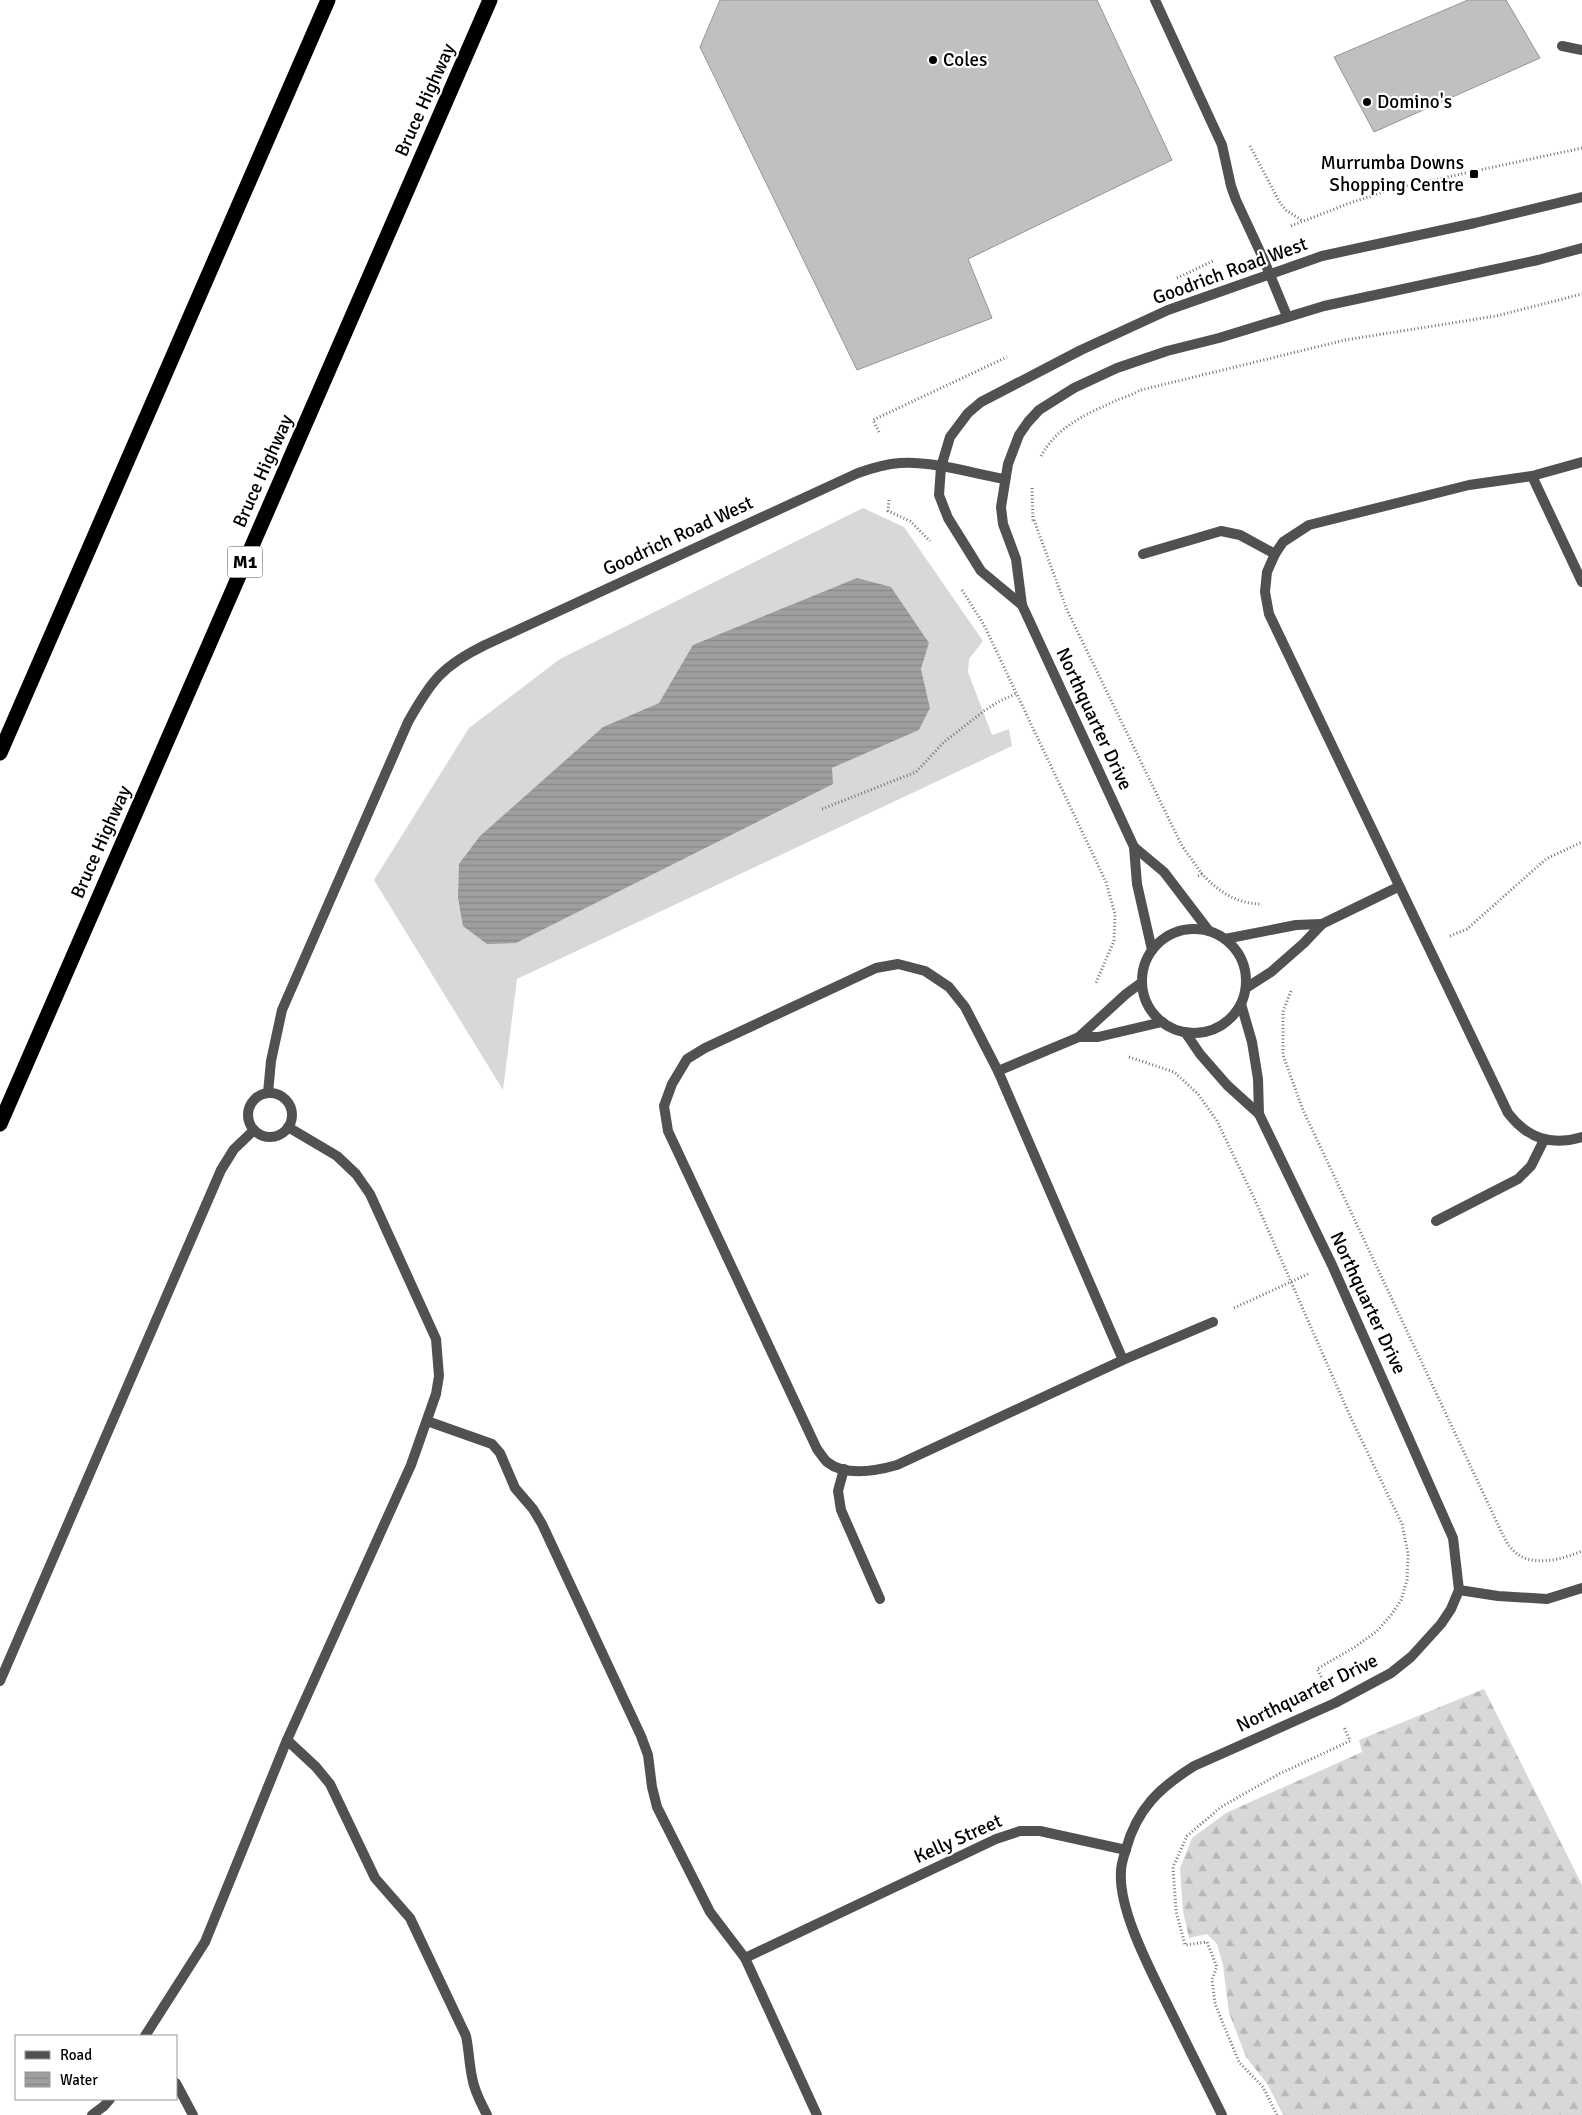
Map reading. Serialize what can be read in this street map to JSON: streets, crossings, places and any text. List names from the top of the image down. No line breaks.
{"streets":{"highway":["Bruce Highway","M1"],"street":["Goodrich Road West","Northquarter Drive","Kelly Street"]},"crossings":[["Goodrich Road West","Northquarter Drive"],["Northquarter Drive","Kelly Street"]],"places":{"other":["Coles","Domino's"],"transit":["Murrumba Downs Shopping Centre"]},"legend":["Road","Water"]}
